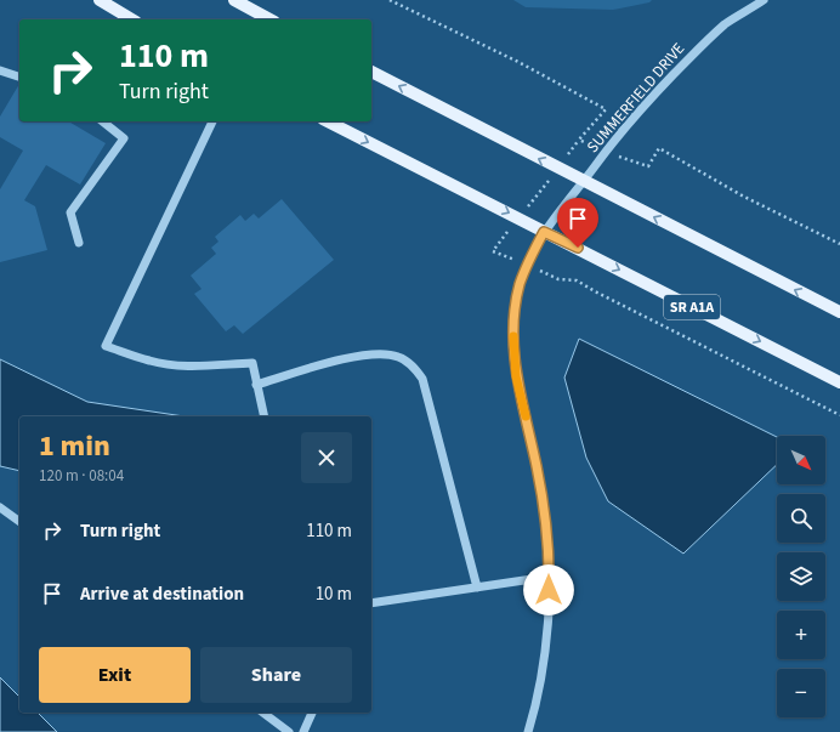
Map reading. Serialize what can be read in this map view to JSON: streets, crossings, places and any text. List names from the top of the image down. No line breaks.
{"streets":{"main road":["SR A1A"],"street":["SUMMERFIELD DRIVE"]},"crossings":[["SUMMERFIELD DRIVE","SR A1A"]],"north":"bottom right","page":{"turn":["110 m","Turn right"],"heading":["1 min","120 m · 08:04"],"map_buttons":["+","−"],"list":[{"name":"Turn right","value":"110 m"},{"name":"Arrive at destination","value":"10 m"}],"buttons":["Exit","Share"]}}
